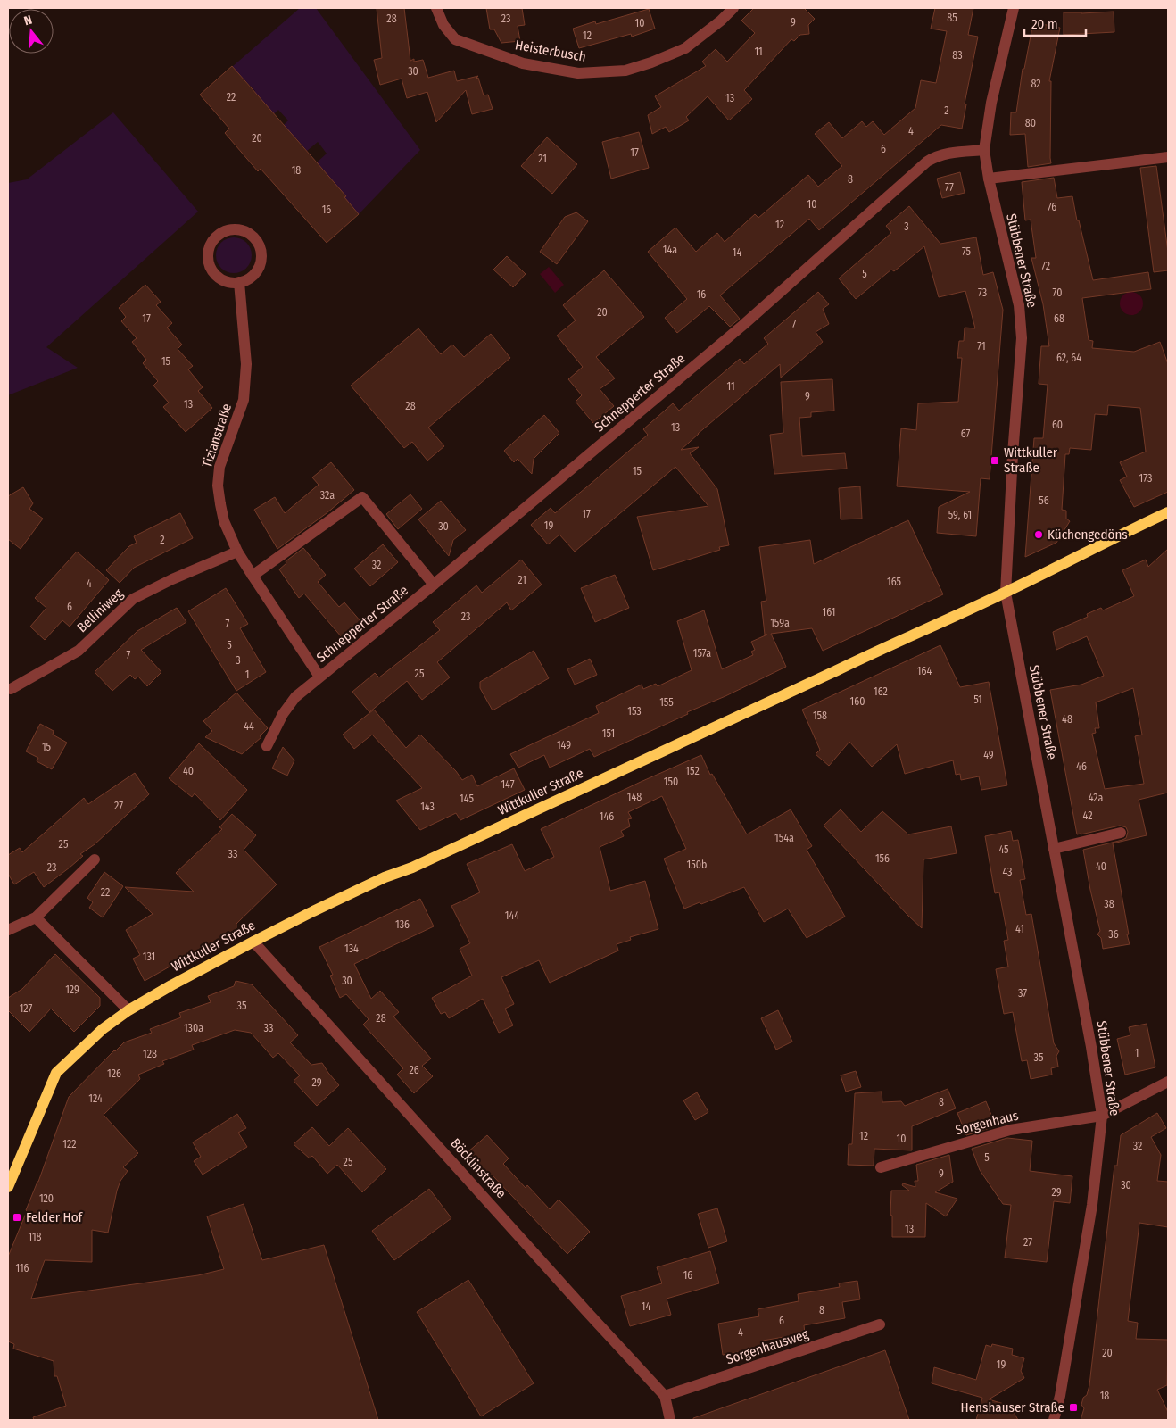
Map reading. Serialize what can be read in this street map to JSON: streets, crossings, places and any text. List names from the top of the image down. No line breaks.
{"streets":{"main road":["Wittkuller Straße"],"street":["Heisterbusch","Stübbener Straße","Schnepperter Straße","Tizianstraße","Belliniweg","Sorgenhaus","Böcklinstraße","Sorgenhausweg"]},"crossings":[["Stübbener Straße","Schnepperter Straße"],["Stübbener Straße","Wittkuller Straße"],["Stübbener Straße","Sorgenhaus"],["Schnepperter Straße","Tizianstraße"],["Tizianstraße","Belliniweg"],["Wittkuller Straße","Böcklinstraße"],["Böcklinstraße","Sorgenhausweg"]],"places":{"transit":["Wittkuller Straße","Felder Hof","Henshauser Straße"],"other":["Küchengedöns"]},"house_numbers":["85","28","23","9","10","12","11","83","30","82","22","13","2","80","4","20","6","17","21","18","8","77","10","76","16","12","3","14a","75","14","72","5","73","70","16","20","17","68","7","71","62, 64","15","11","9","13","28","60","13","67","15","173","32a","56","17","59, 61","19","30","2","32","21","165","4","6","161","23","159a","7","5","157a","7","3","164","25","1","162","51","160","155","153","158","48","44","151","149","15","49","46","40","152","150","147","148","42a","145","27","143","42","146","154a","25","45","33","156","150b","40","23","43","22","38","144","136","41","36","134","131","30","129","37","35","127","28","130a","33","1","128","35","26","126","29","124","8","12","10","122","32","5","25","9","30","29","120","13","118","27","116","16","14","8","6","4","20","19","18"],"scale_bar":"20 m","north":"top"}
